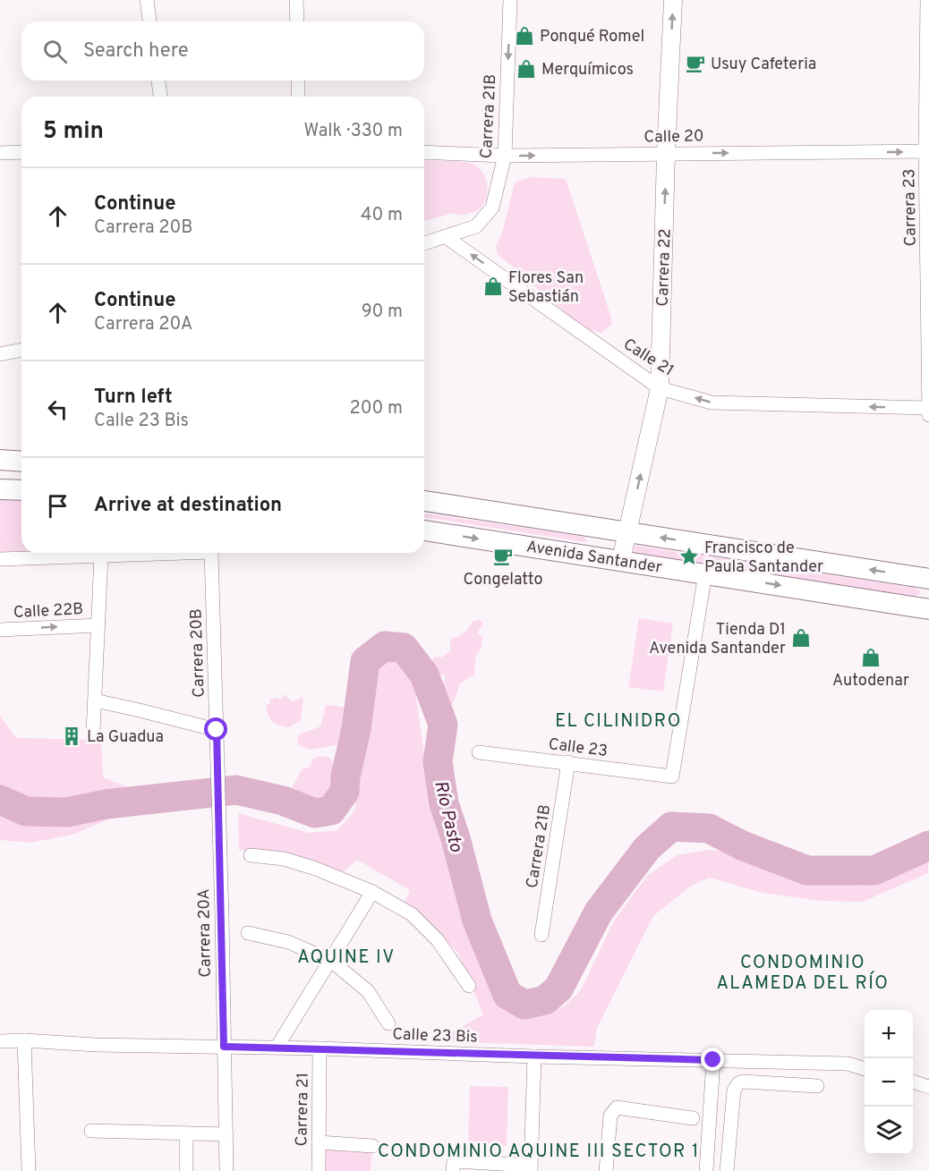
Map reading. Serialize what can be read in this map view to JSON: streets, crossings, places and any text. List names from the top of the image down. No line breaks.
{"streets":{"main road":["Avenida Santander"],"street":["Carrera 21B","Calle 20","Carrera 23","Carrera 22","Calle 21","Calle 22B","Carrera 20B","Calle 23","Carrera 20A","Calle 23 Bis","Carrera 21"]},"crossings":[["Carrera 21B","Calle 20"],["Carrera 21B","Calle 21"],["Carrera 21B","Calle 23"],["Calle 20","Carrera 23"],["Calle 20","Carrera 22"],["Carrera 23","Calle 21"],["Carrera 22","Calle 21"],["Carrera 22","Avenida Santander"],["Avenida Santander","Calle 23"],["Carrera 20B","Carrera 20A"],["Carrera 20A","Calle 23 Bis"],["Calle 23 Bis","Carrera 21"]],"one_way":["Carrera 21B","Calle 20","Carrera 22","Calle 21"],"districts":["EL CILINIDRO","AQUINE IV","CONDOMINIO ALAMEDA DEL RÍO","CONDOMINIO AQUINE III SECTOR 1"],"water":["Río Pasto"],"places":{"shop":["Ponqué Romel","Merquímicos","Flores San Sebastián","Tienda D1 Avenida Santander","Autodenar"],"cafe":["Usuy Cafeteria","Congelatto"],"place":["Francisco de Paula Santander"],"building":["La Guadua"]},"page":{"search":"Search here","heading":["5 min","Walk · 330 m"],"list":[["Continue","Carrera 20B","40 m"],["Continue","Carrera 20A","90 m"],["Turn left","Calle 23 Bis","200 m"],"Arrive at destination"],"map_buttons":["+","−"]}}
